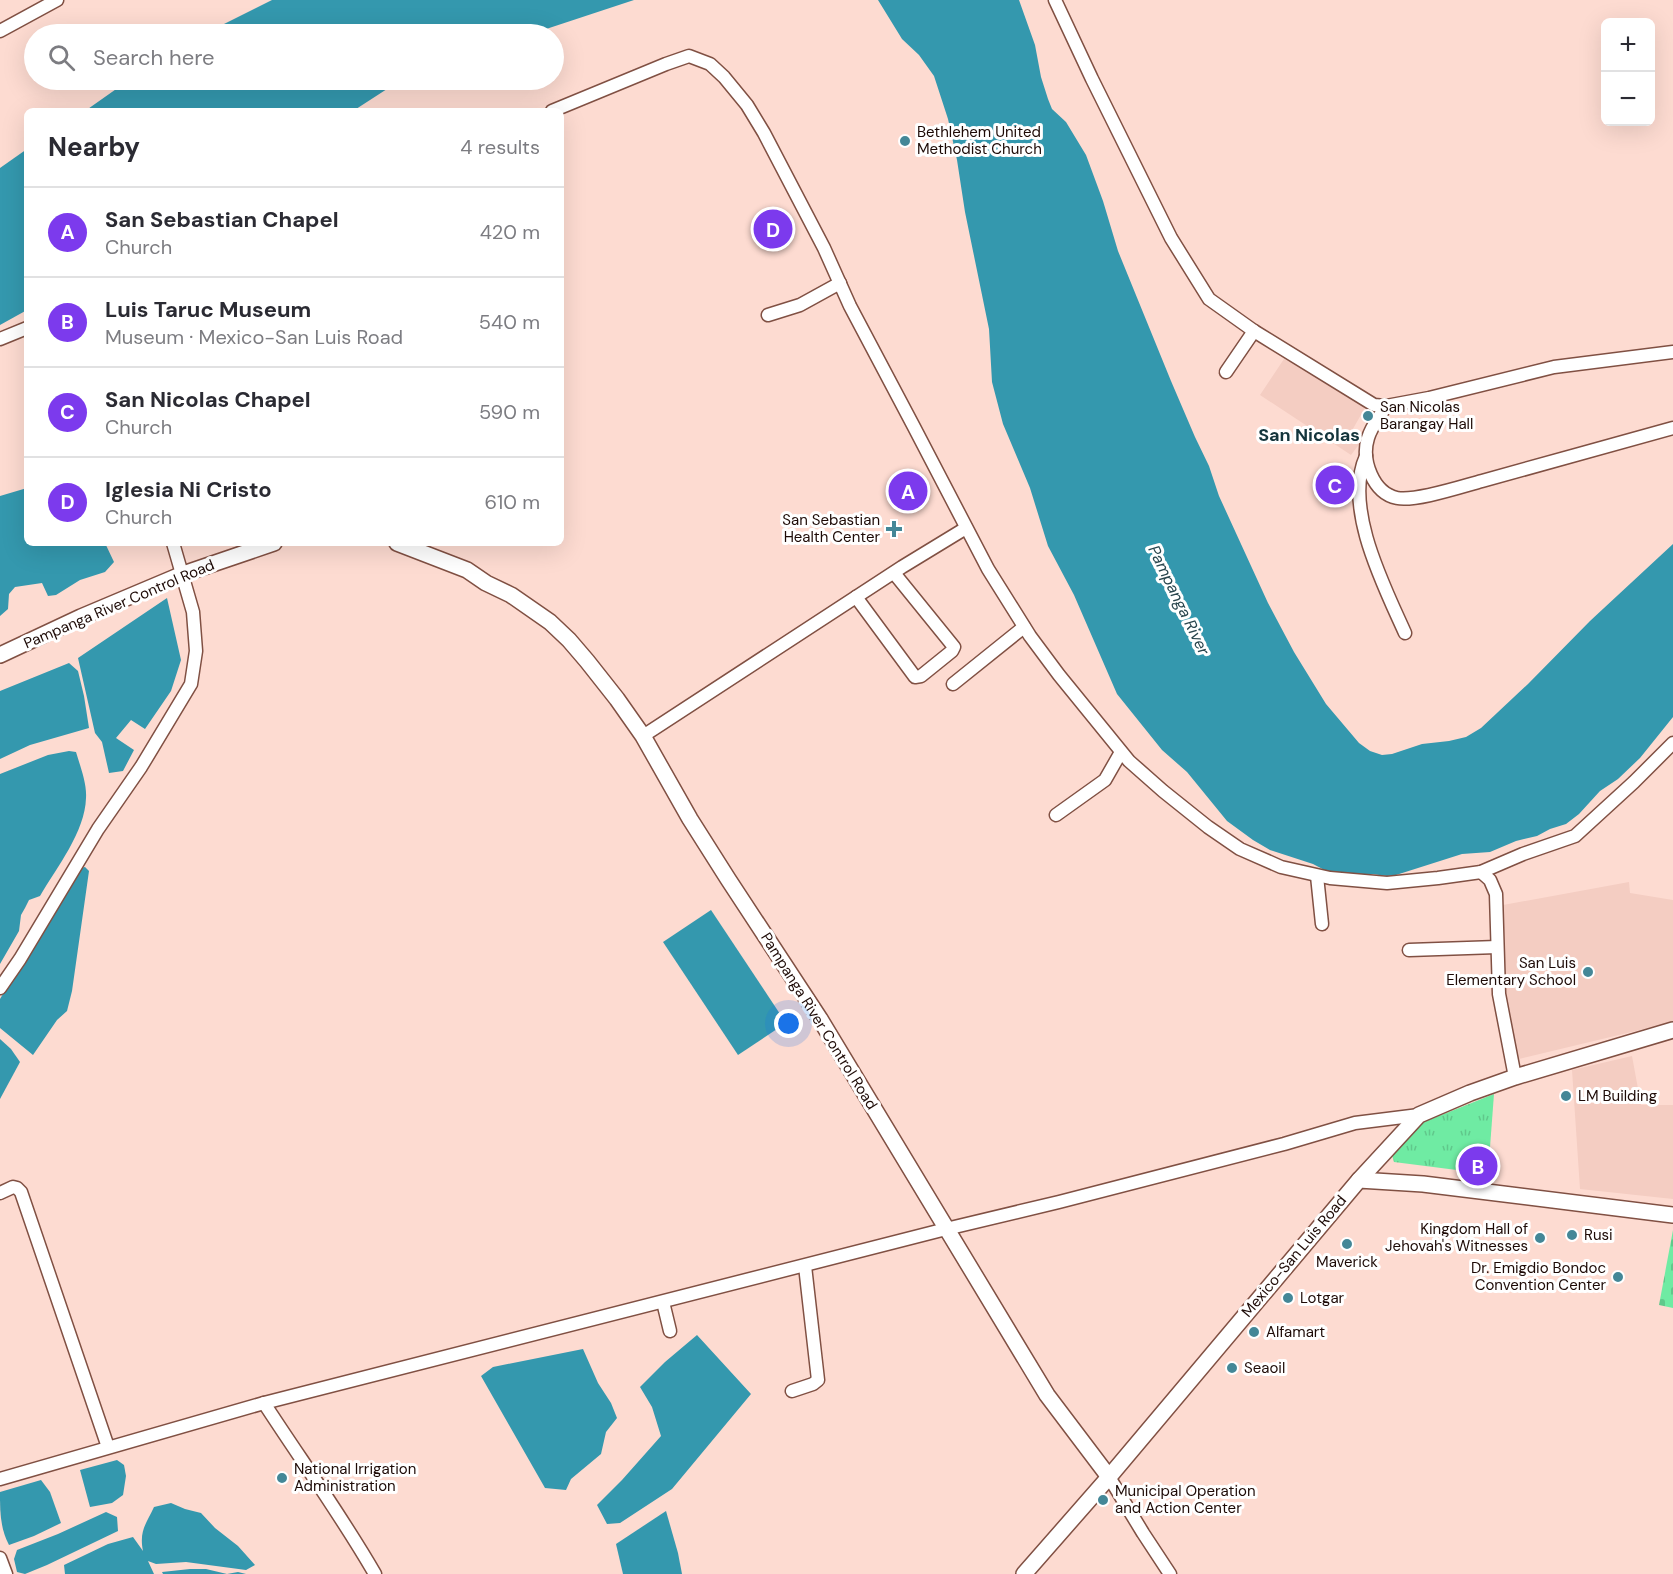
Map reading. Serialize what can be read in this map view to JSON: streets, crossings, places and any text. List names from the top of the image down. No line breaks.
{"streets":{"main road":["Pampanga River Control Road","Mexico-San Luis Road"]},"crossings":[["Pampanga River Control Road","Mexico-San Luis Road"]],"districts":["San Nicolas"],"water":["Pampanga River"],"places":{"other":["Bethlehem United Methodist Church","San Nicolas Barangay Hall","San Luis Elementary School","LM Building","Rusi","Kingdom Hall of Jehovah's Witnesses","Maverick","Dr. Emigdio Bondoc Convention Center","Lotgar","Alfamart","Seaoil","National Irrigation Administration","Municipal Operation and Action Center"],"health":["San Sebastian Health Center"]},"page":{"map_buttons":["+","−"],"search":"Search here","heading":["Nearby","4 results"],"list":[{"mark":"A","name":"San Sebastian Chapel","note":"Church","value":"420 m"},{"mark":"B","name":"Luis Taruc Museum","note":"Museum · Mexico-San Luis Road","value":"540 m"},{"mark":"C","name":"San Nicolas Chapel","note":"Church","value":"590 m"},{"mark":"D","name":"Iglesia Ni Cristo","note":"Church","value":"610 m"}],"pins":["D","C","A","B"]}}
